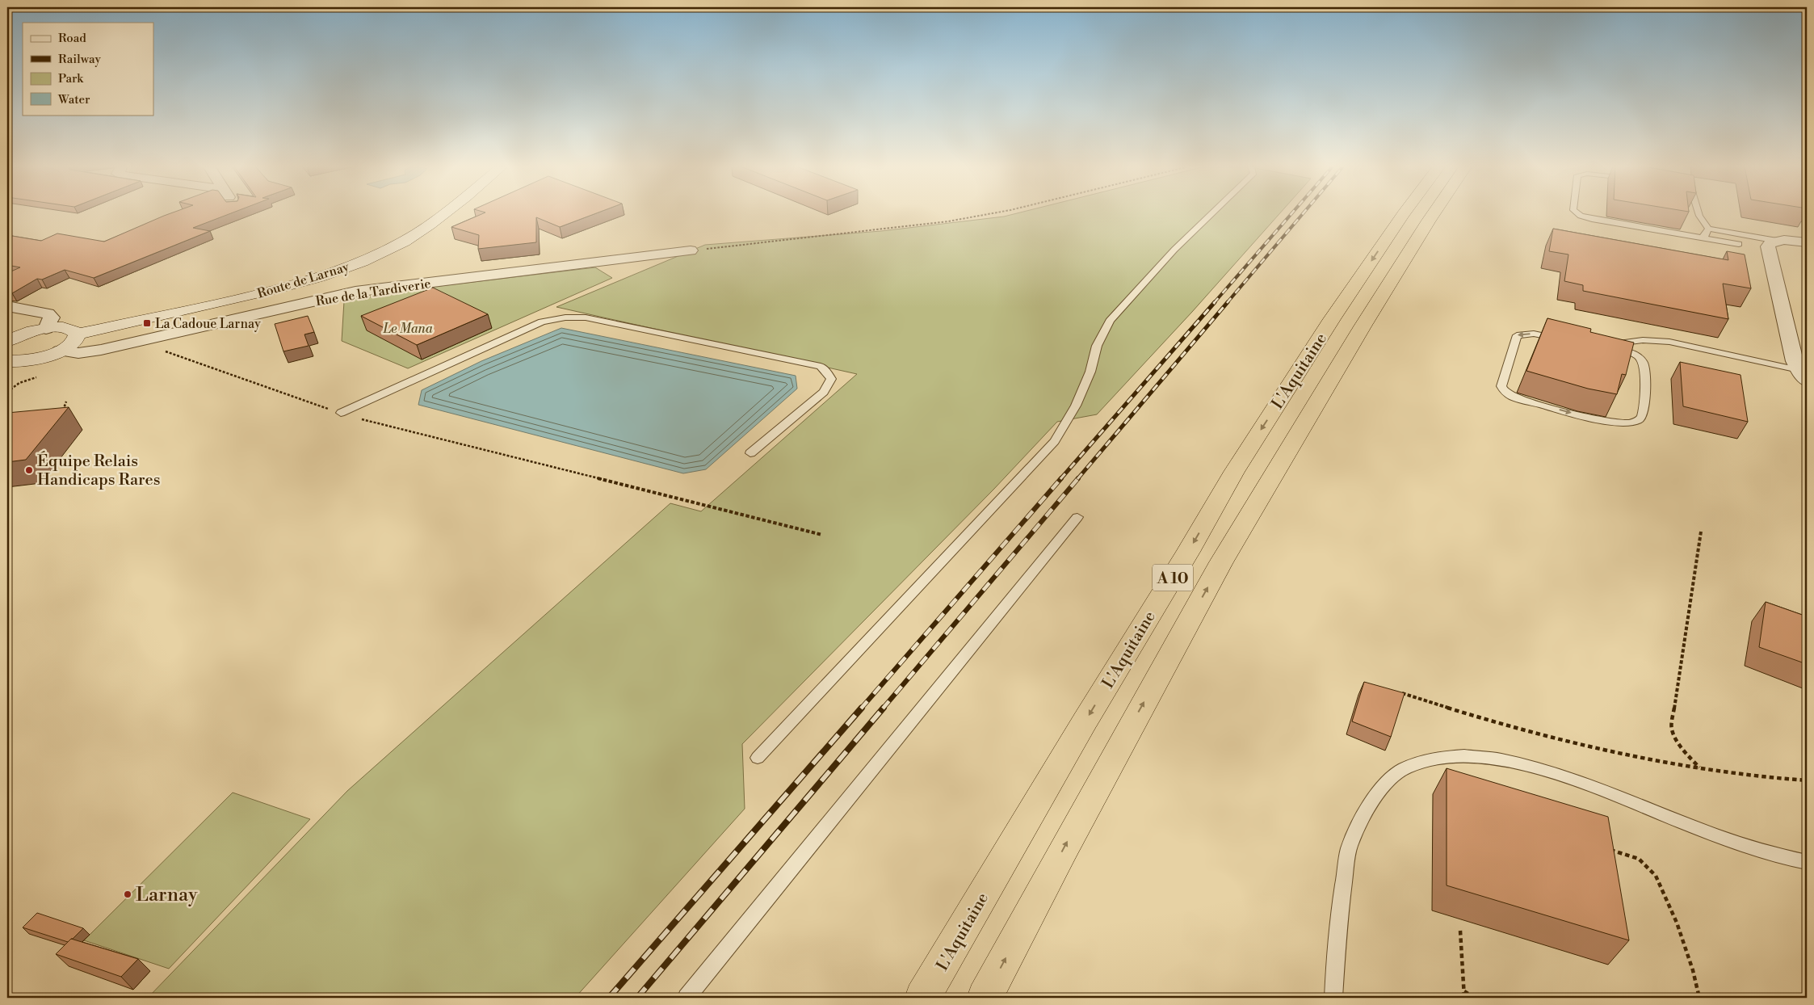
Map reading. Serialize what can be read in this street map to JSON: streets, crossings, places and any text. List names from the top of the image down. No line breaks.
{"streets":{"highway":["L'Aquitaine","A 10"],"street":["Route de Larnay","Rue de la Tardiverie"]},"parks":["Le Mana"],"places":{"transit":["La Cadoue Larnay"],"other":["Équipe Relais Handicaps Rares","Larnay"]},"legend":["Road","Railway","Park","Water"]}
